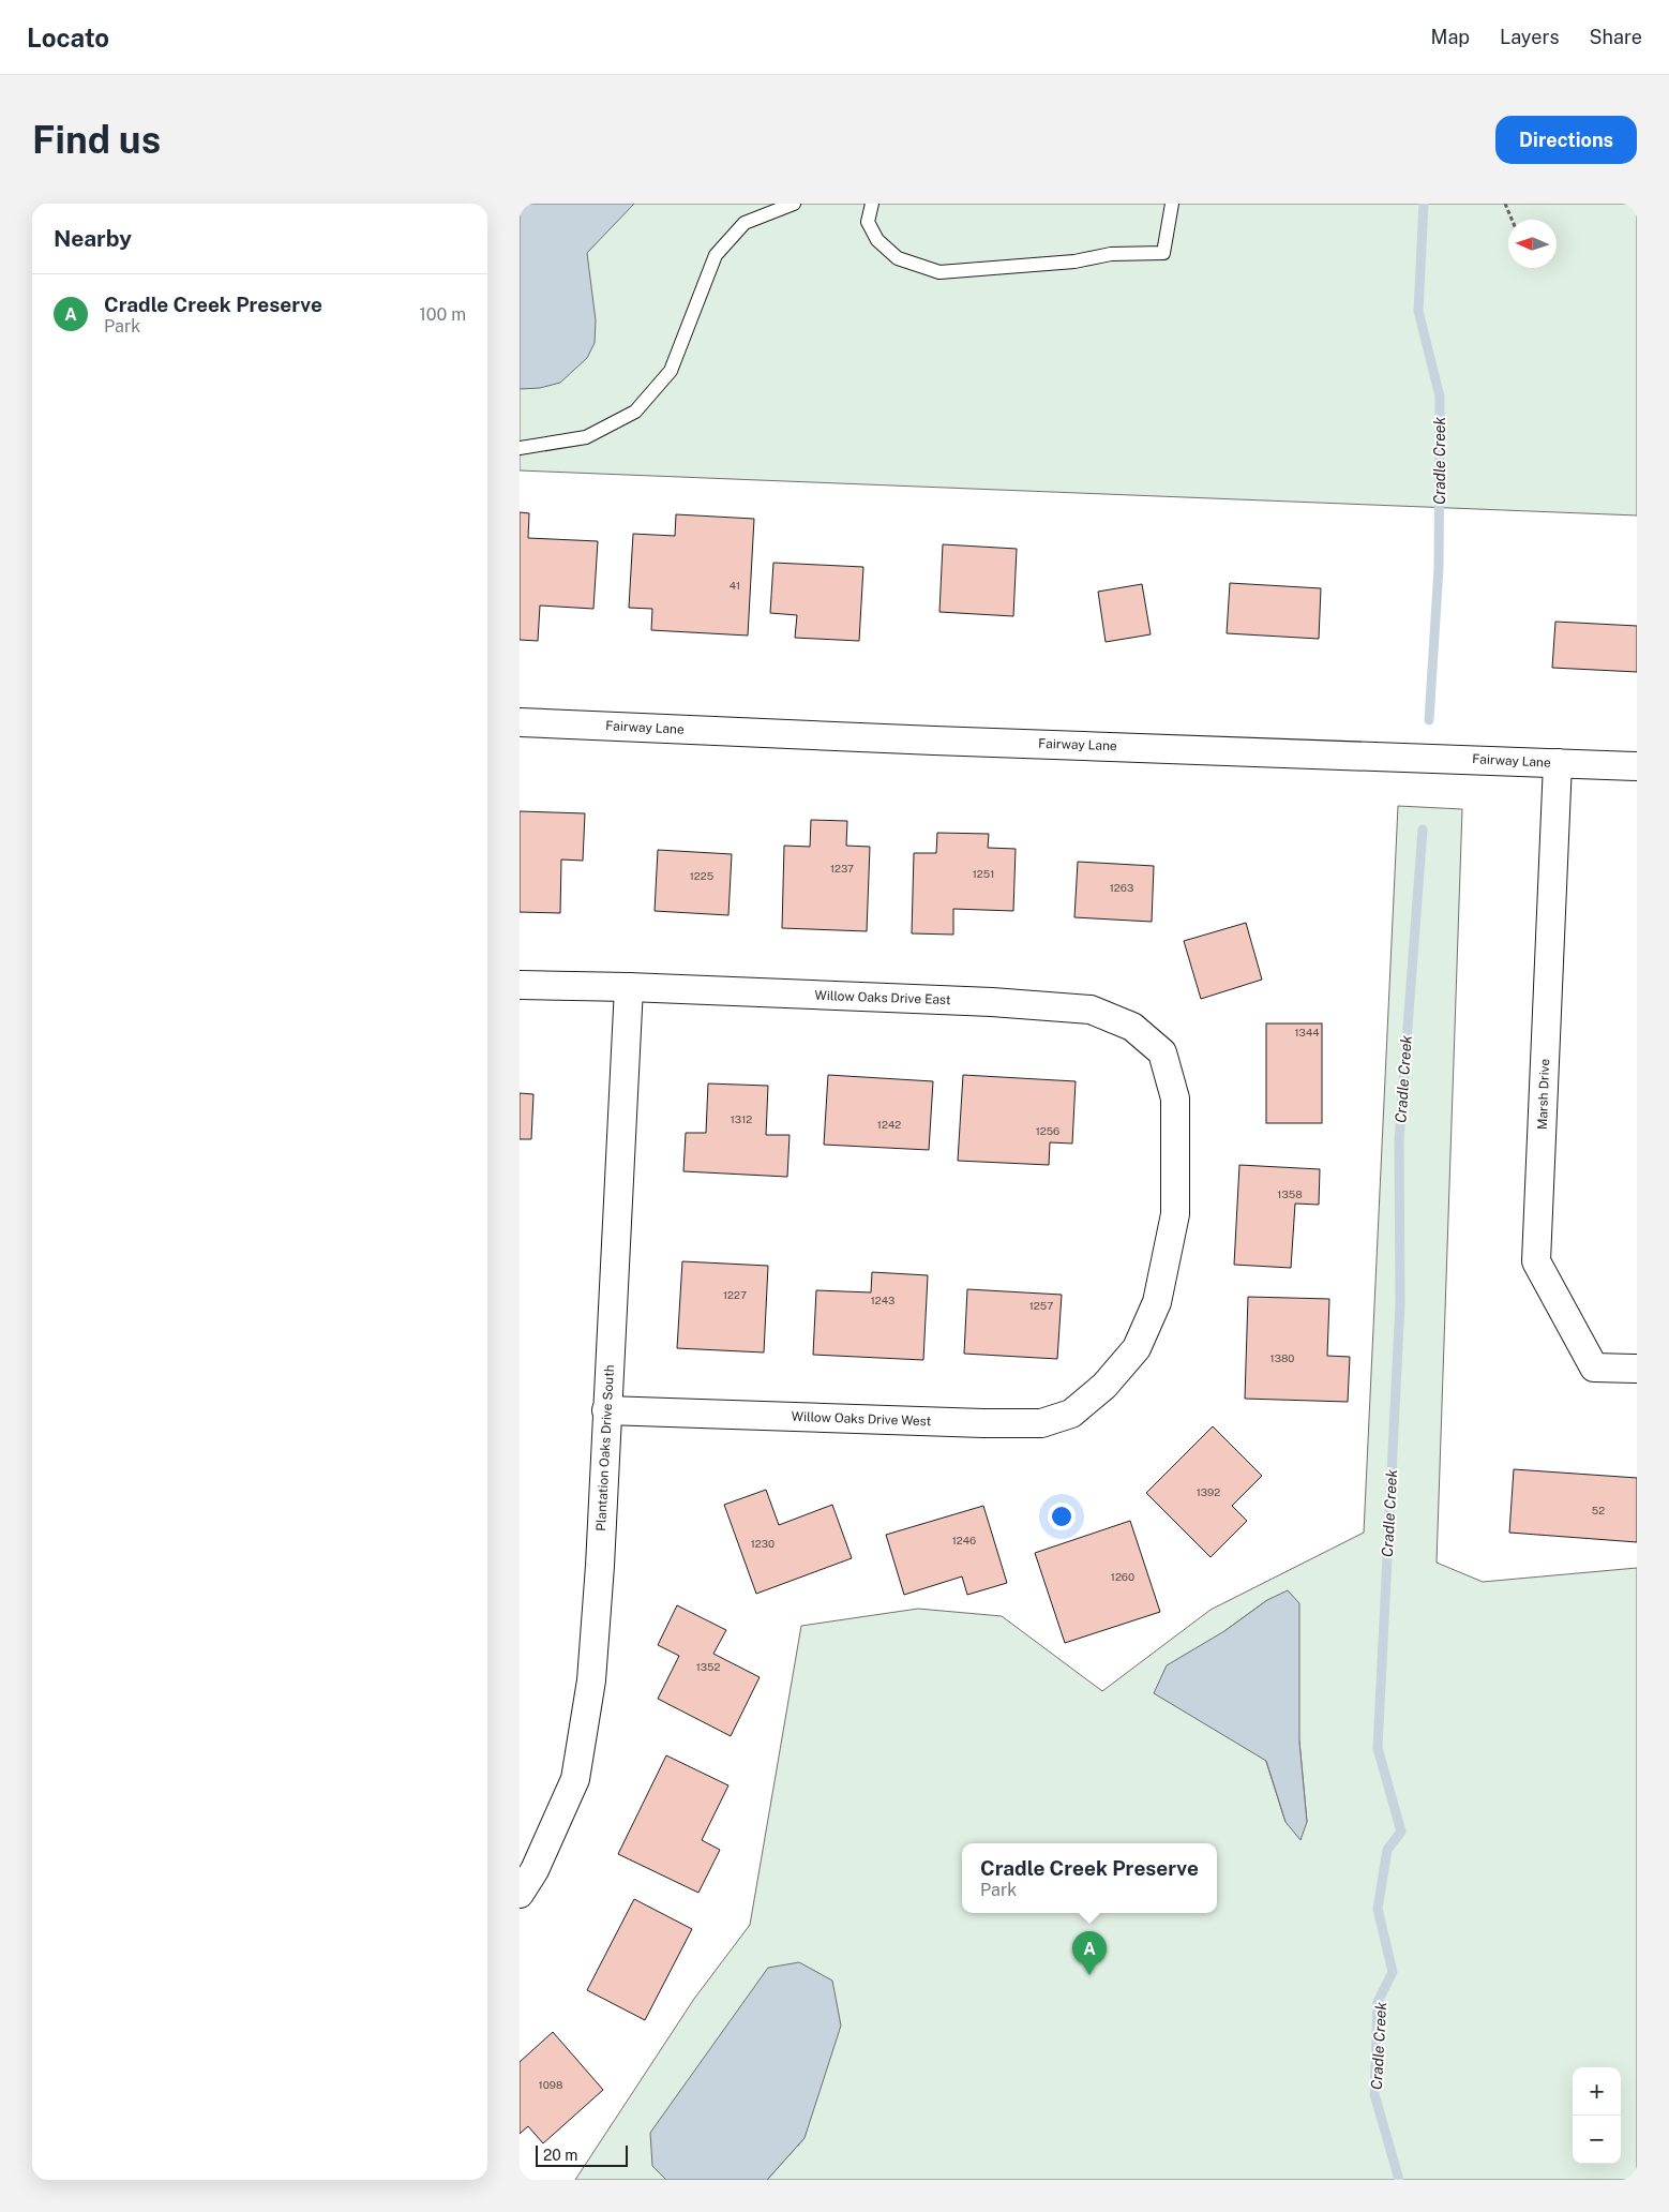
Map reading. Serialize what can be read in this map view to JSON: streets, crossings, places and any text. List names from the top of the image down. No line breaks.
{"streets":{"street":["Fairway Lane","Willow Oaks Drive East","Marsh Drive","Willow Oaks Drive West","Plantation Oaks Drive South"]},"crossings":[["Fairway Lane","Marsh Drive"],["Willow Oaks Drive East","Willow Oaks Drive West"],["Willow Oaks Drive East","Plantation Oaks Drive South"],["Willow Oaks Drive West","Plantation Oaks Drive South"]],"water":["Cradle Creek"],"house_numbers":["41","1237","1251","1225","1263","1344","1312","1242","1256","1358","1227","1243","1257","1380","1392","52","1246","1230","1260","1352","1098"],"scale_bar":"20 m","north":"left","page":{"header":"Locato","nav":["Map","Layers","Share"],"buttons":"Directions","title":"Find us","heading":"Nearby","list":[{"mark":"A","name":"Cradle Creek Preserve","note":"Park","value":"100 m"}],"popup":["Cradle Creek Preserve","Park"],"pins":"A","map_buttons":["+","−"],"scale":"20 m"}}
